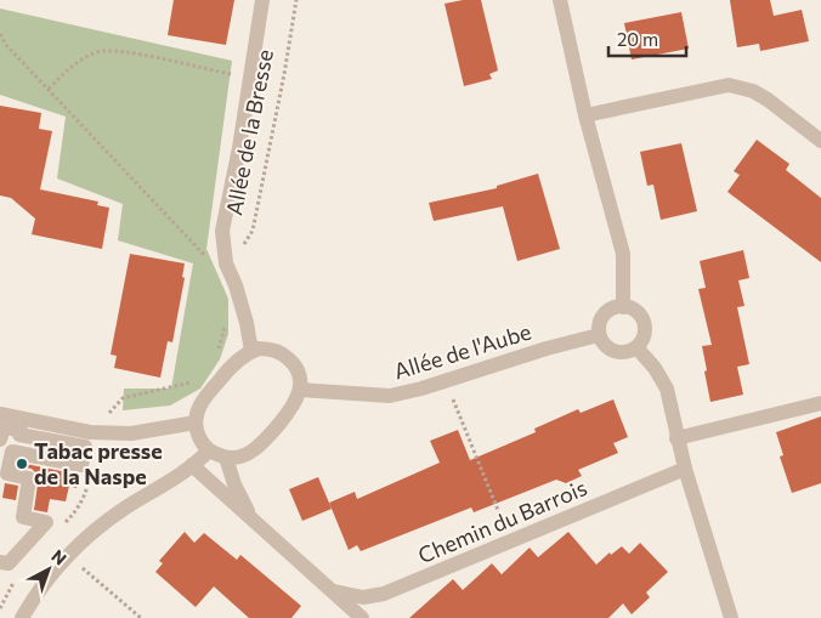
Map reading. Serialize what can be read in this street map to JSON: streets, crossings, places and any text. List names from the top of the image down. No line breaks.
{"streets":{"street":["Allée de la Bresse","Allée de l'Aube","Chemin du Barrois"]},"crossings":[["Allée de la Bresse","Allée de l'Aube"]],"places":["Tabac presse de la Naspe"],"scale_bar":"20 m","north":"top right"}
